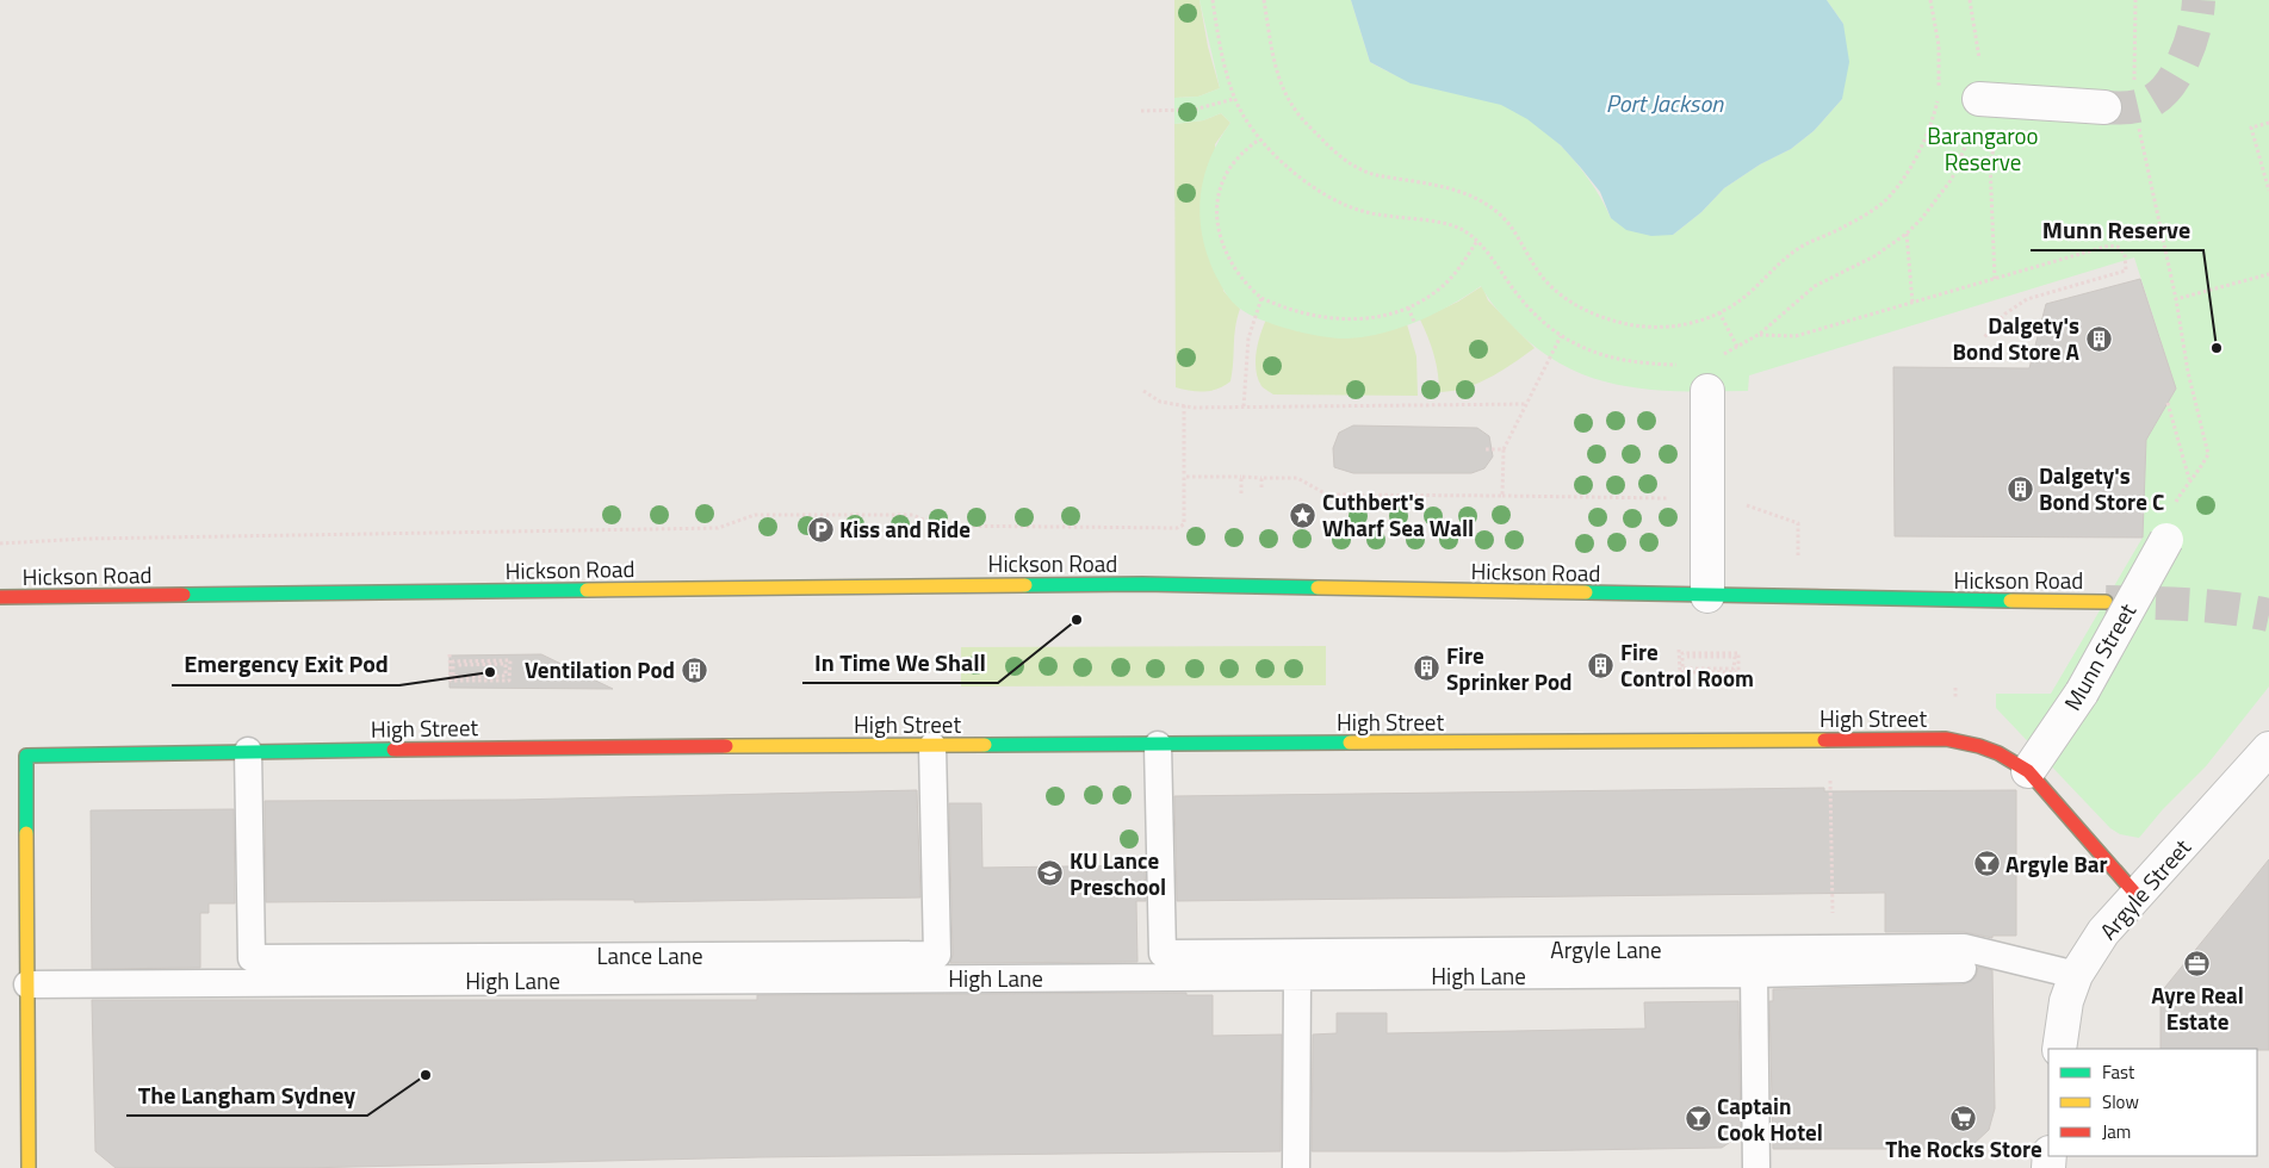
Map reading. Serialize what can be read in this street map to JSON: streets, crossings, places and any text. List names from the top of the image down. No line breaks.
{"streets":{"street":["Hickson Road","Munn Street","High Street","Argyle Street"],"lane":["Argyle Lane","Lance Lane","High Lane"]},"crossings":[["Munn Street","High Street"],["High Street","Argyle Street"],["High Street","Argyle Lane"],["High Street","Lance Lane"],["High Street","High Lane"],["Argyle Street","Argyle Lane"]],"water":["Port Jackson"],"parks":["Barangaroo Reserve"],"places":{"building":["Dalgety's Bond Store A","Dalgety's Bond Store C","Fire Control Room","Fire Sprinker Pod","Ventilation Pod"],"other":["Munn Reserve","In Time We Shall","Emergency Exit Pod","The Langham Sydney"],"place":["Cuthbert's Wharf Sea Wall"],"parking":["Kiss and Ride"],"bar":["Argyle Bar","Captain Cook Hotel"],"school or university":["KU Lance Preschool"],"office":["Ayre Real Estate"],"supermarket":["The Rocks Store"]},"legend":["Fast","Slow","Jam"]}
